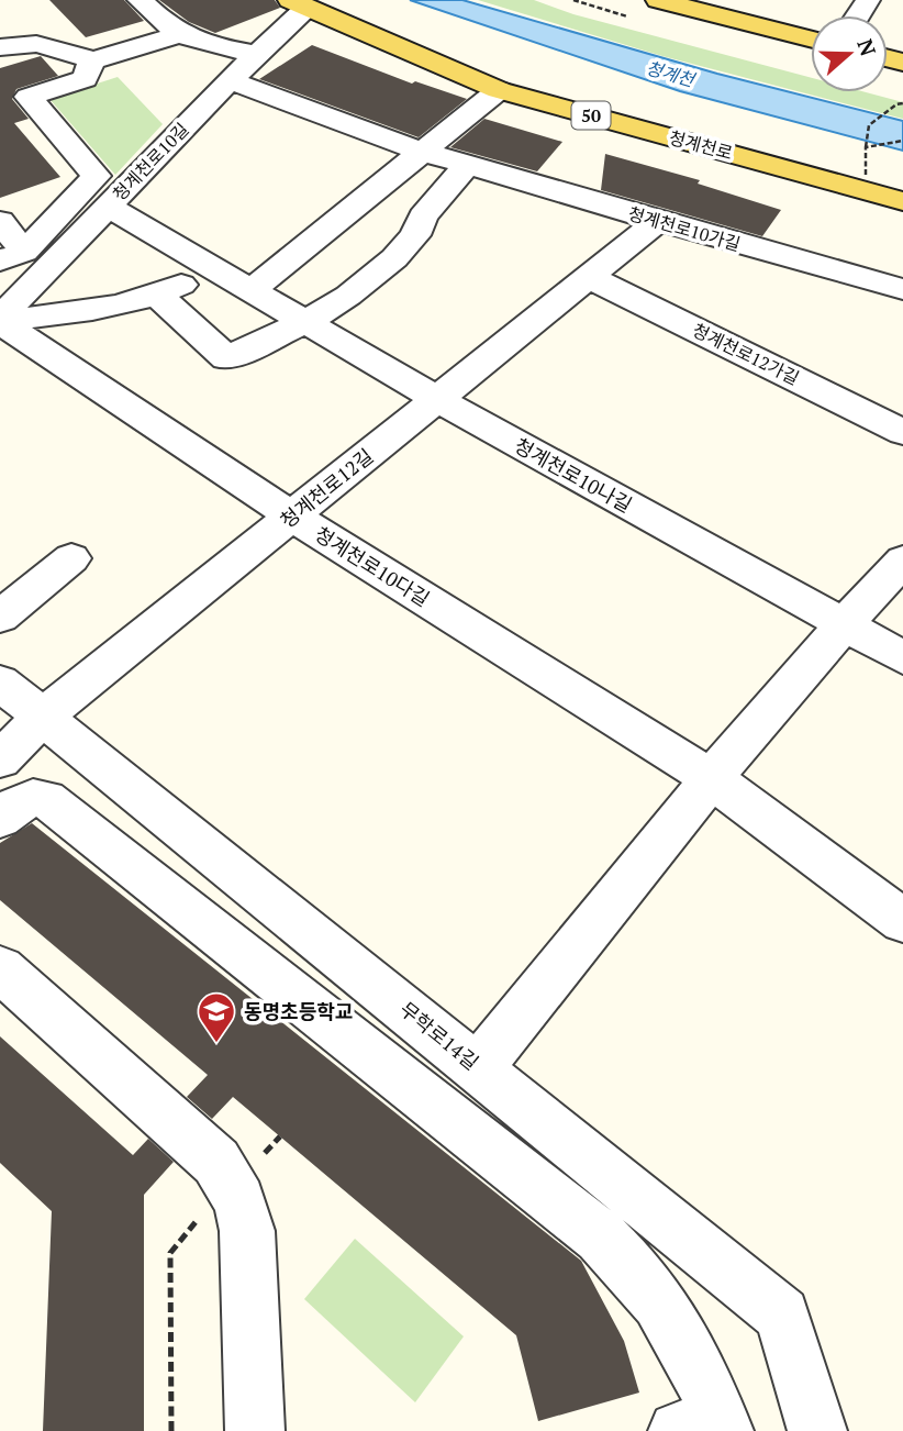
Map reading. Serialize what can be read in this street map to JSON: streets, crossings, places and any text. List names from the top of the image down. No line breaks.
{"streets":{"main road":["50","청계천로"],"street":["청계천로10길","청계천로10가길","청계천로12가길","청계천로10나길","청계천로12길","청계천로10다길","무학로14길"]},"crossings":[["청계천로","청계천로10길"],["청계천로10길","청계천로10가길"],["청계천로10길","청계천로10나길"],["청계천로10길","청계천로10다길"],["청계천로10가길","청계천로12길"],["청계천로12가길","청계천로12길"],["청계천로10나길","청계천로12길"],["청계천로12길","청계천로10다길"],["청계천로12길","무학로14길"]],"water":["청계천"],"places":{"school or university":["동명초등학교"]},"north":"right"}
